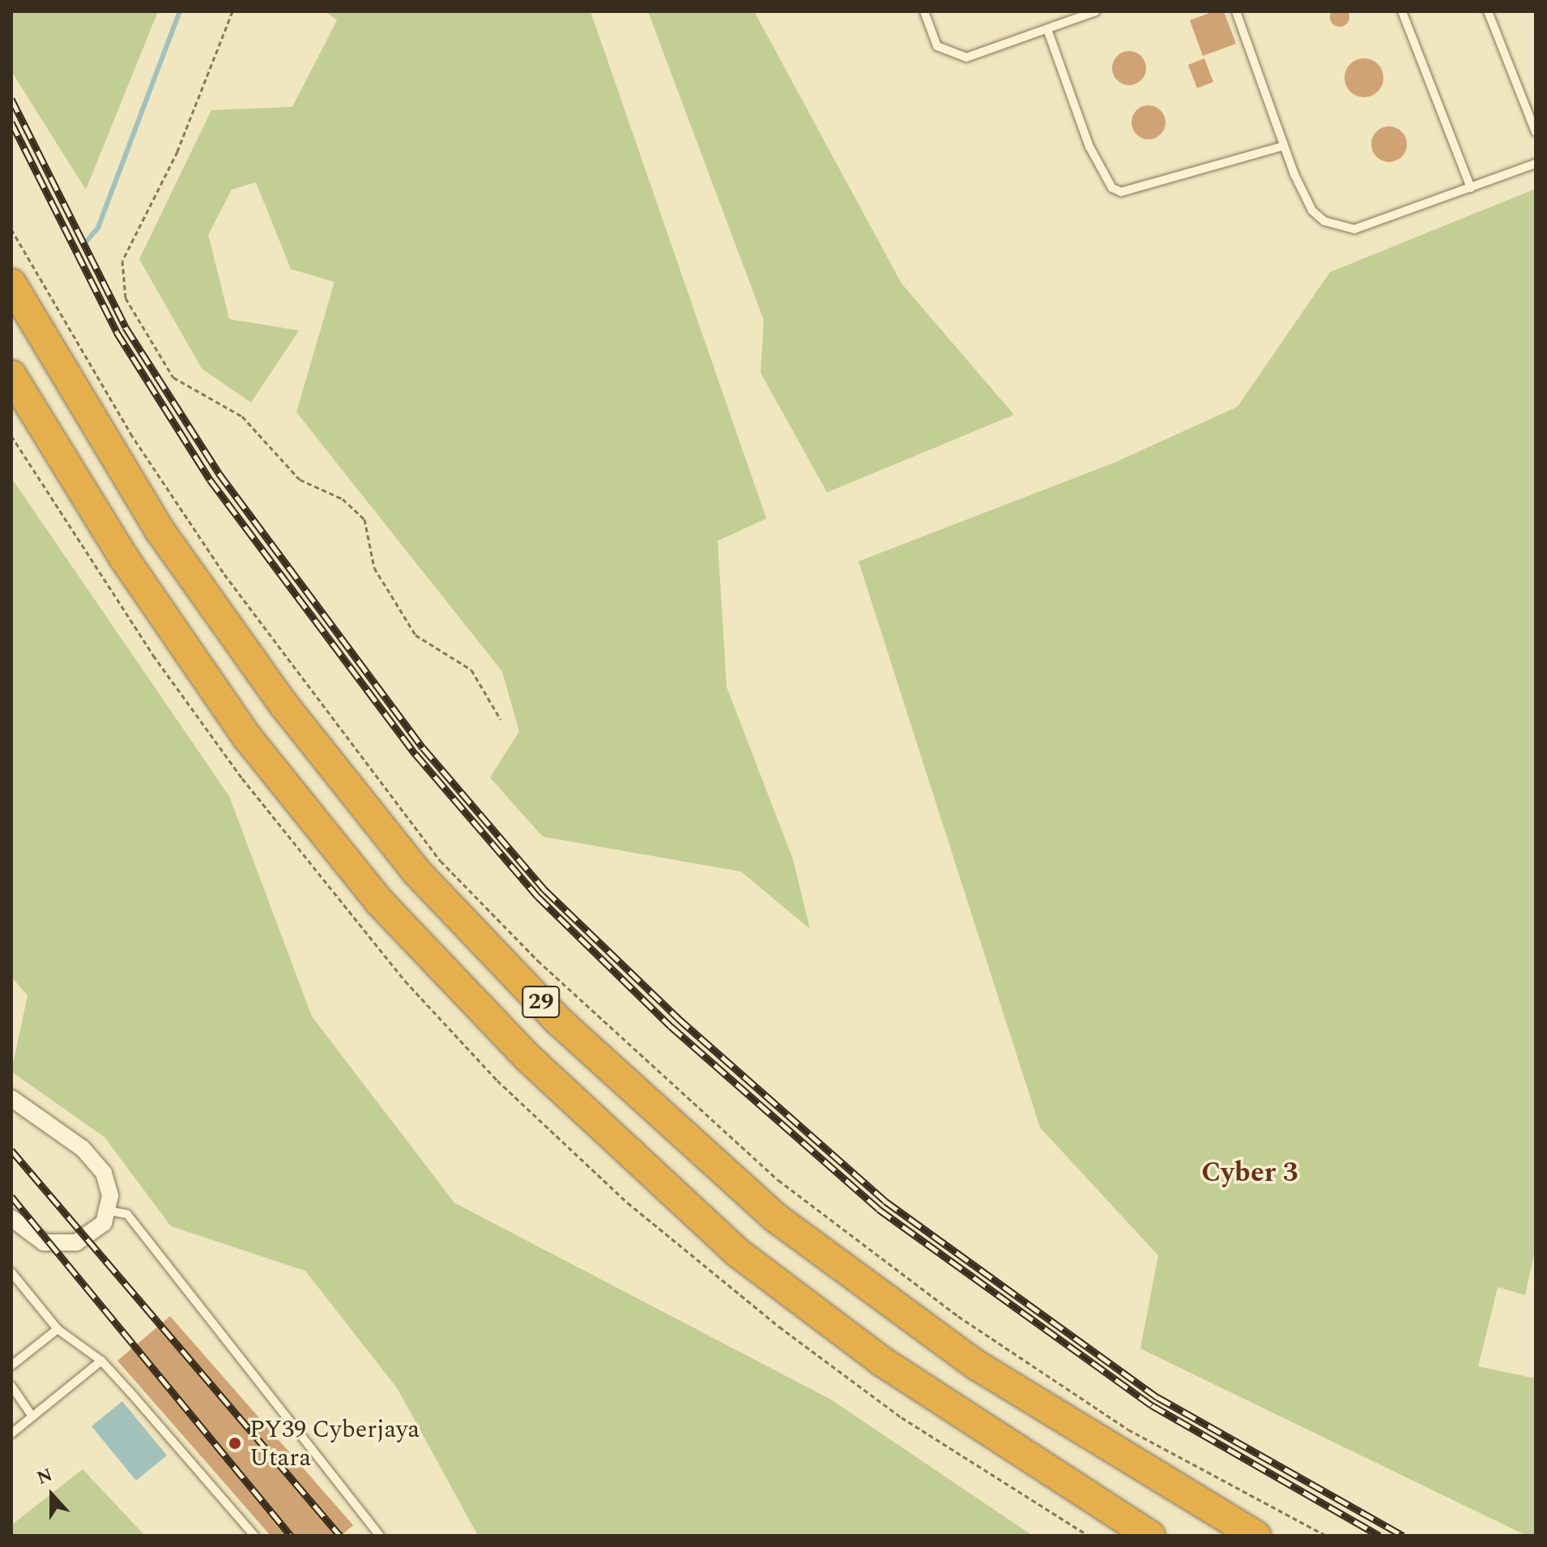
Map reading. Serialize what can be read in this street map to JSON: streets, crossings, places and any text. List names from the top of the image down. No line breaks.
{"streets":{"highway":["29"]},"districts":["Cyber 3"],"places":["PY39 Cyberjaya Utara"],"north":"top"}
